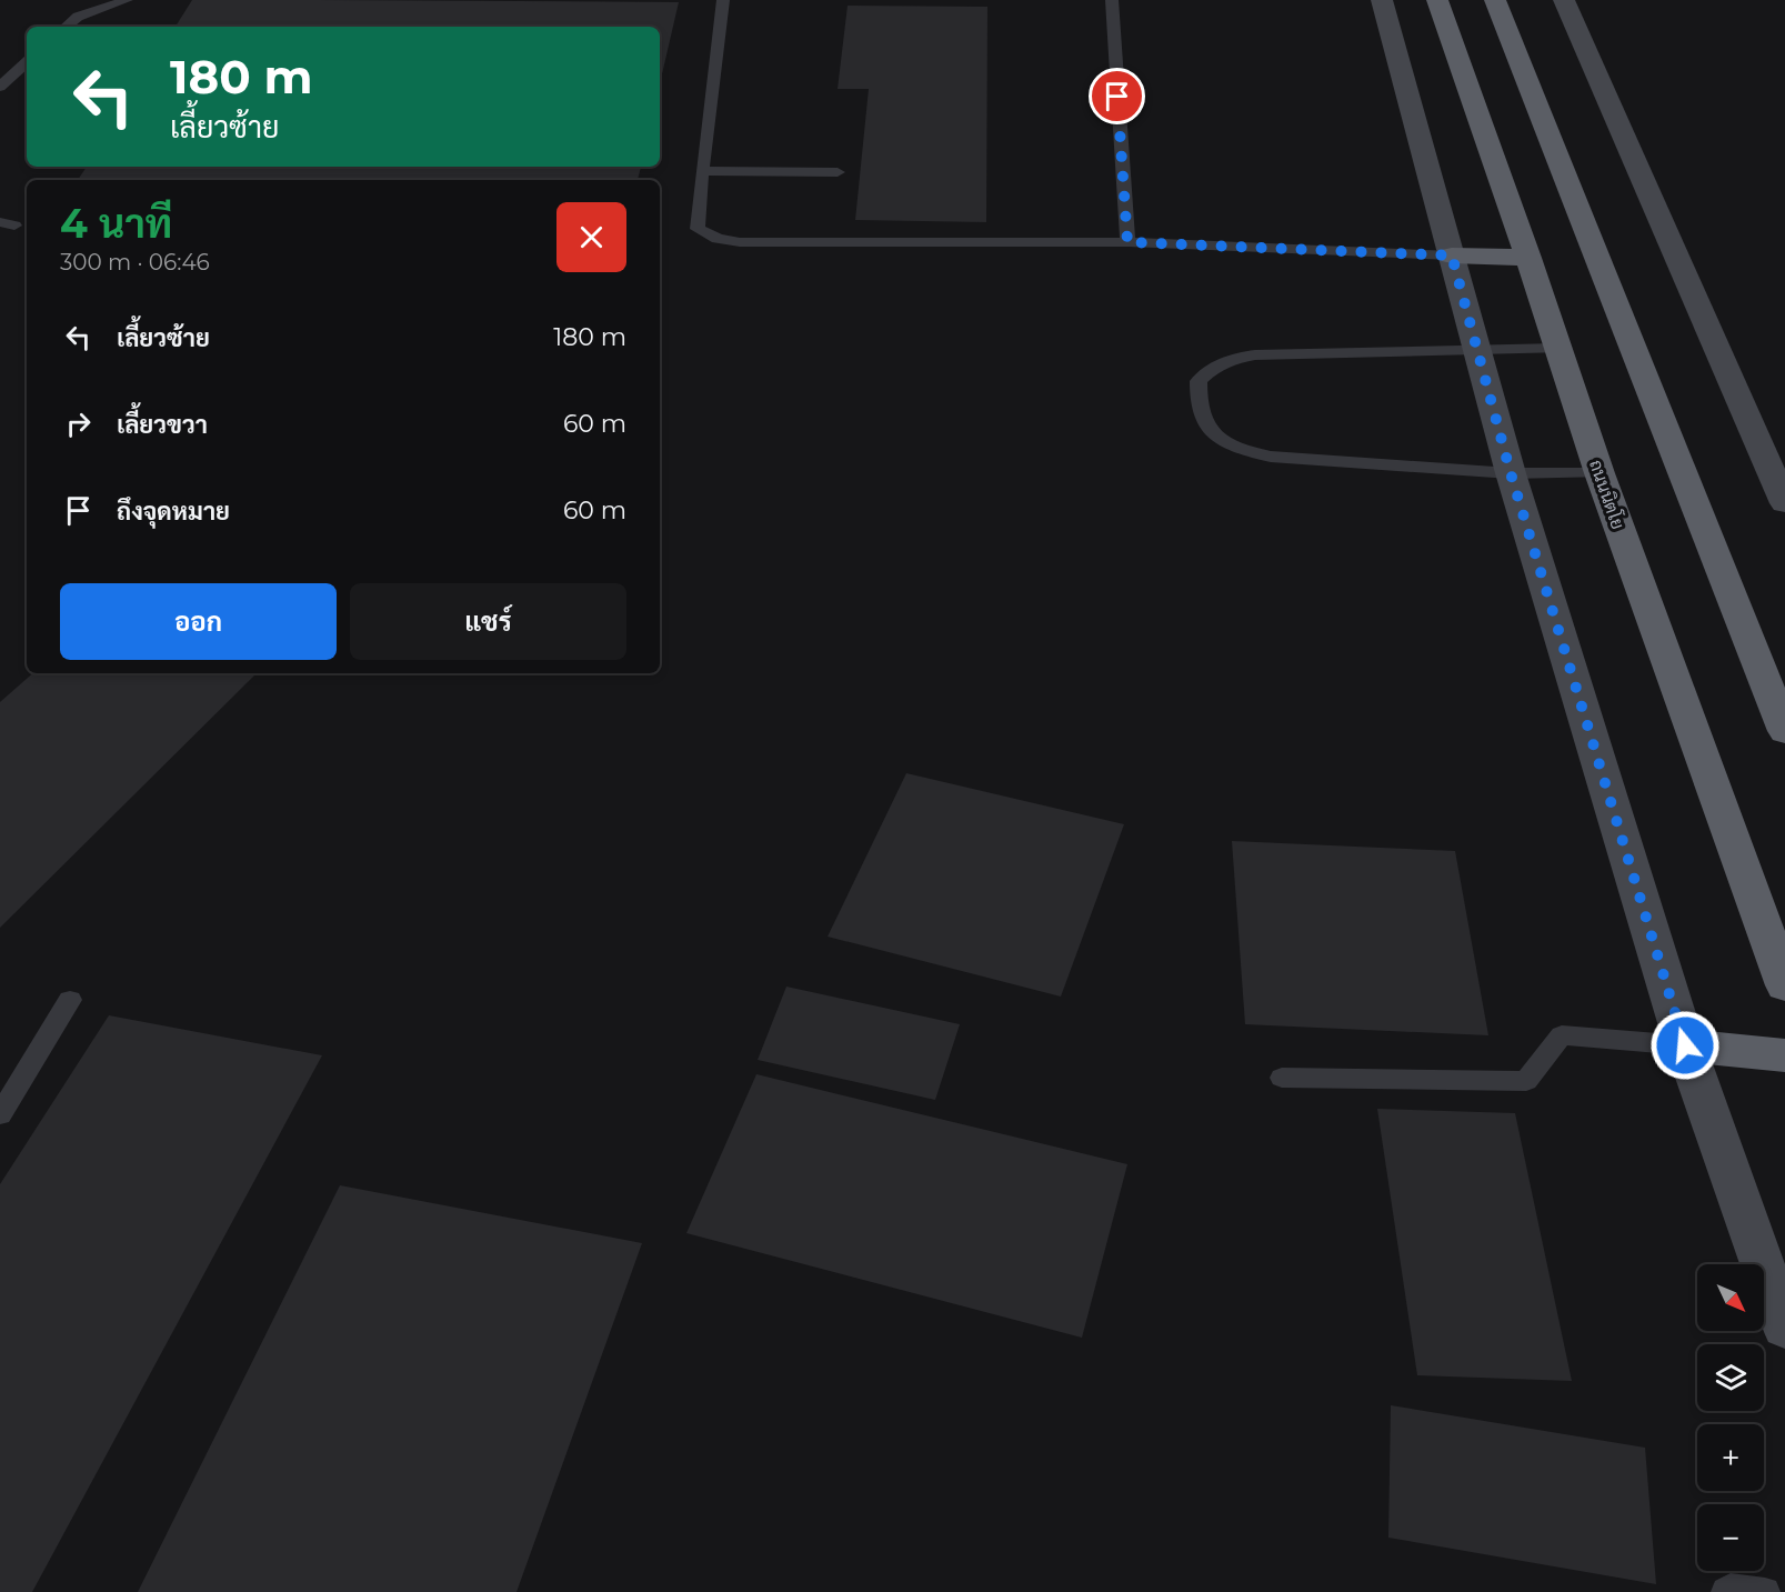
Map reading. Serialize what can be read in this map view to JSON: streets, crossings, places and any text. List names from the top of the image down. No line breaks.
{"streets":{"highway":["ถนนนิตโย"]},"north":"bottom right","page":{"turn":["180 m","เลี้ยวซ้าย"],"heading":["4 นาที","300 m · 06:46"],"list":[{"name":"เลี้ยวซ้าย","value":"180 m"},{"name":"เลี้ยวขวา","value":"60 m"},{"name":"ถึงจุดหมาย","value":"60 m"}],"buttons":["ออก","แชร์"],"map_buttons":["+","−"]}}
